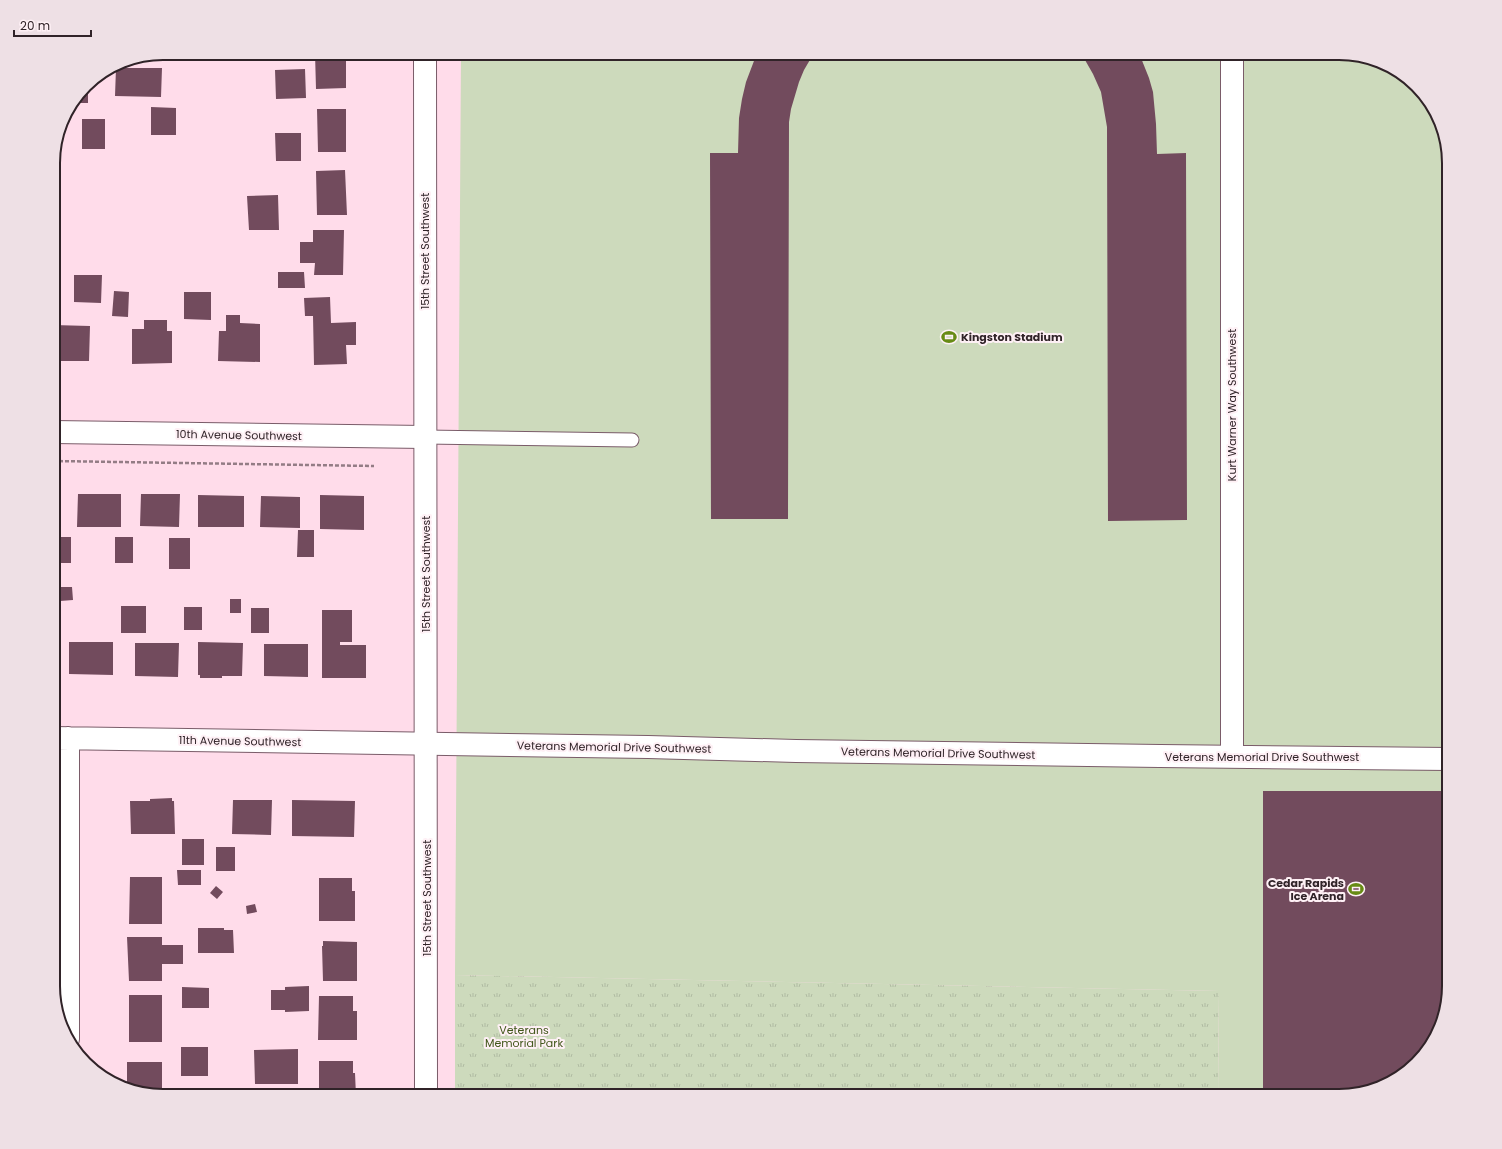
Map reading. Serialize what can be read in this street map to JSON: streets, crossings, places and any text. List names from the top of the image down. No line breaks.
{"streets":{"street":["15th Street Southwest","Kurt Warner Way Southwest","10th Avenue Southwest","11th Avenue Southwest","Veterans Memorial Drive Southwest"]},"crossings":[["15th Street Southwest","10th Avenue Southwest"],["15th Street Southwest","11th Avenue Southwest"],["15th Street Southwest","Veterans Memorial Drive Southwest"],["Kurt Warner Way Southwest","Veterans Memorial Drive Southwest"],["11th Avenue Southwest","Veterans Memorial Drive Southwest"]],"parks":["Veterans Memorial Park"],"places":{"sports":["Kingston Stadium","Cedar Rapids Ice Arena"]},"scale_bar":"20 m"}
